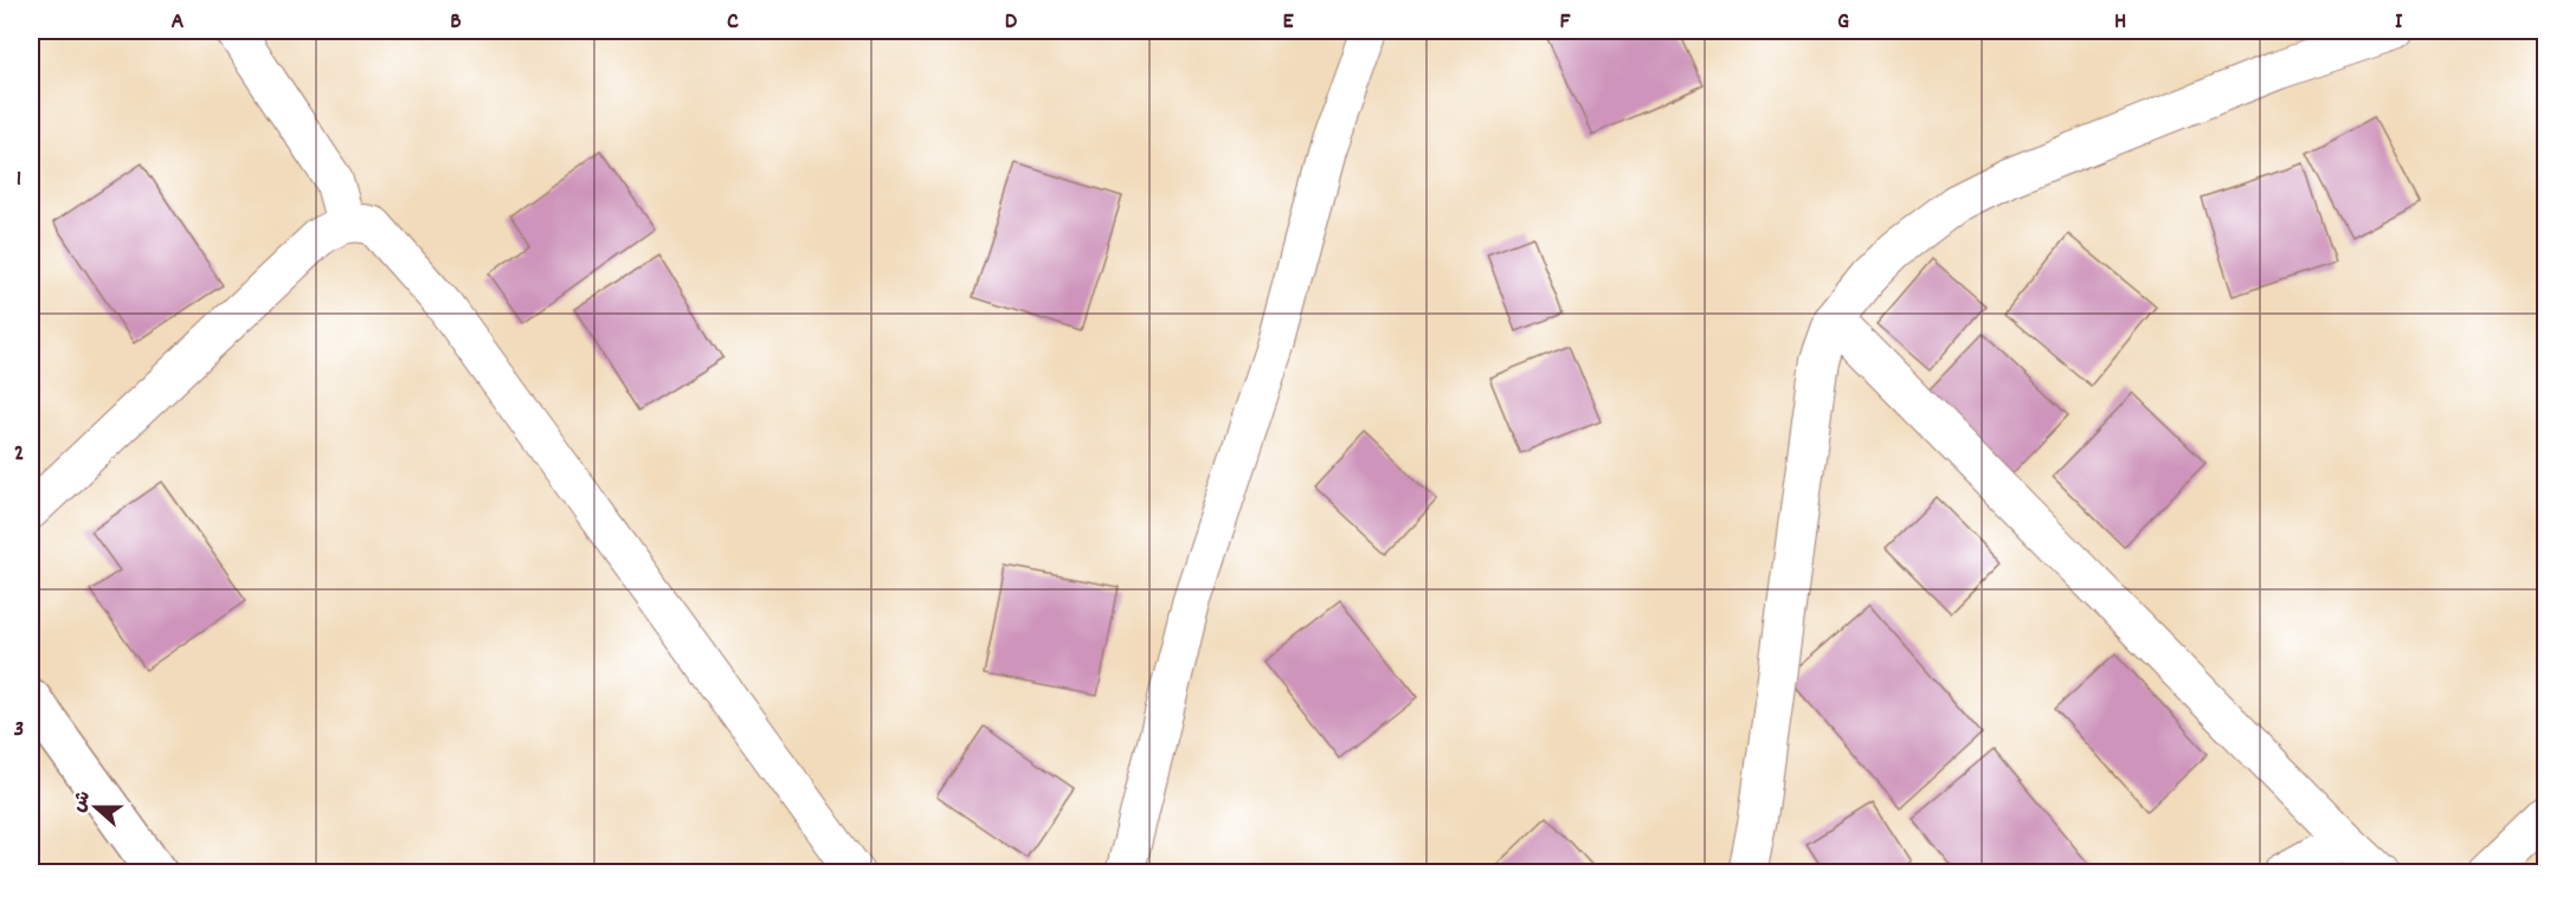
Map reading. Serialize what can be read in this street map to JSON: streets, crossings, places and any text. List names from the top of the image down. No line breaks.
{"north":"left","grid":{"columns":["A","B","C","D","E","F","G","H","I"],"rows":["1","2","3"]}}
